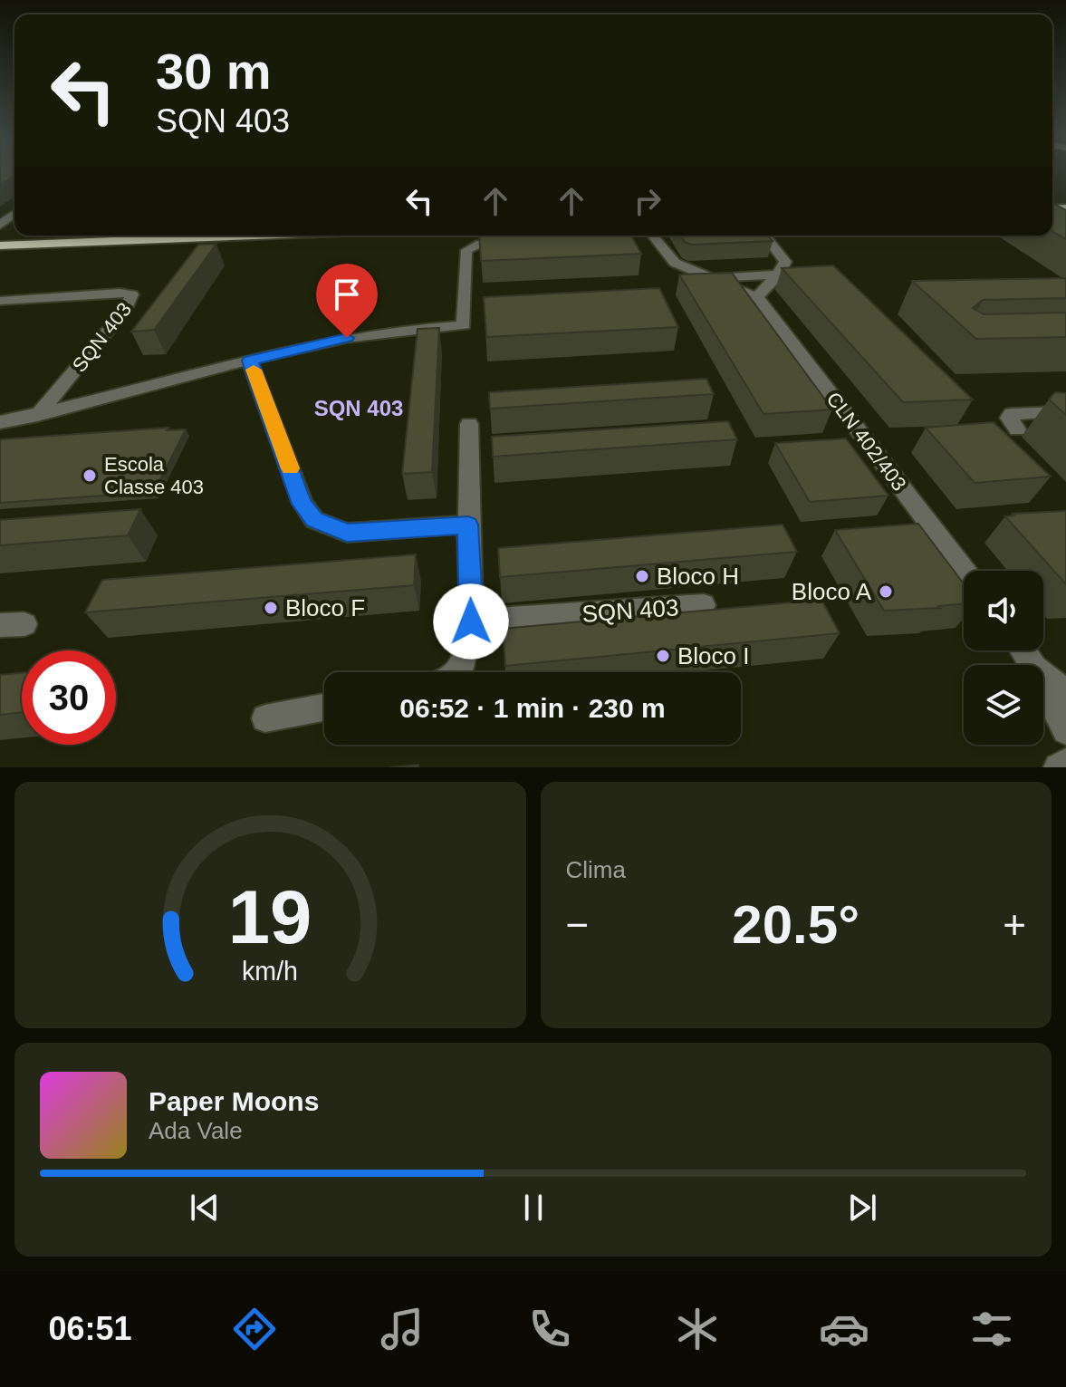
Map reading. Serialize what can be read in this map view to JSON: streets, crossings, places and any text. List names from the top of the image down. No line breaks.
{"streets":{"street":["SQN 403","CLN 402/403"]},"districts":["SQN 403"],"places":["Escola Classe 403","Bloco H","Bloco A","Bloco F","Bloco I"],"page":{"turn":["30 m","SQN 403"],"limit":"30","trip":"06:52 · 1 min · 230 m","tile":"Clima","heat":["−","20.5°","+"],"song":["Paper Moons","Ada Vale"],"tabs":"06:51","gauge":["19","km/h"]}}
